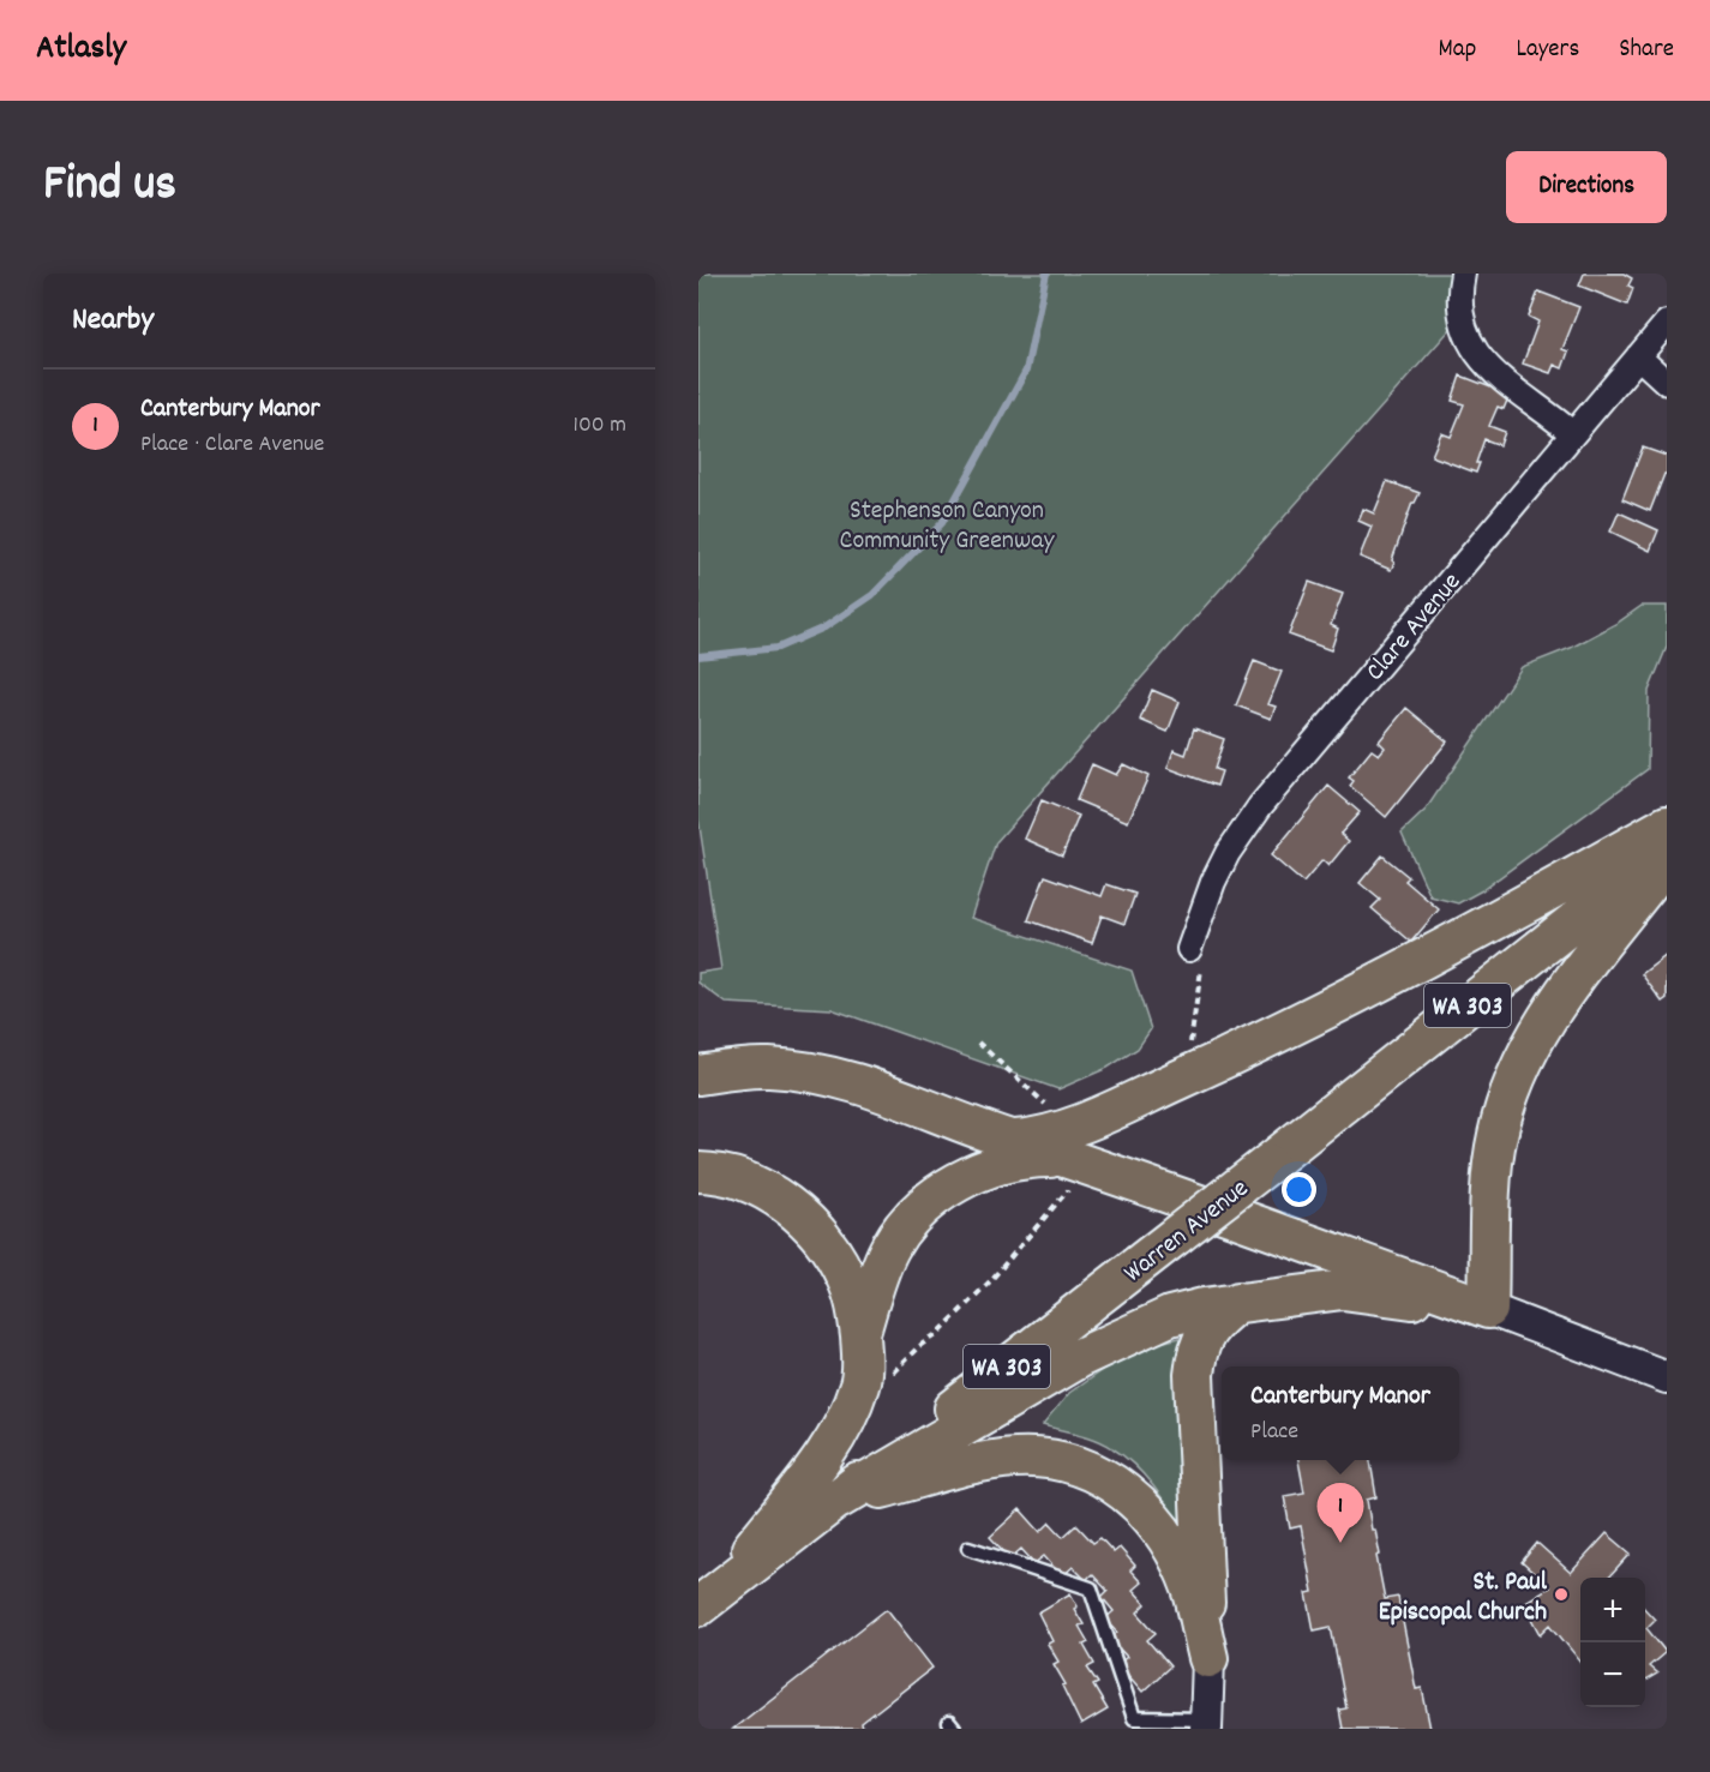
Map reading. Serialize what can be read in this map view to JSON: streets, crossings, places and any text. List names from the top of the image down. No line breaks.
{"streets":{"main road":["WA 303","Warren Avenue"],"street":["Clare Avenue"]},"parks":["Stephenson Canyon Community Greenway"],"places":["St. Paul Episcopal Church"],"page":{"header":"Atlasly","nav":["Map","Layers","Share"],"title":"Find us","buttons":"Directions","heading":"Nearby","list":[{"mark":"1","name":"Canterbury Manor","note":"Place · Clare Avenue","value":"100 m"}],"popup":["Canterbury Manor","Place"],"pins":"1","map_buttons":["+","−"]}}
